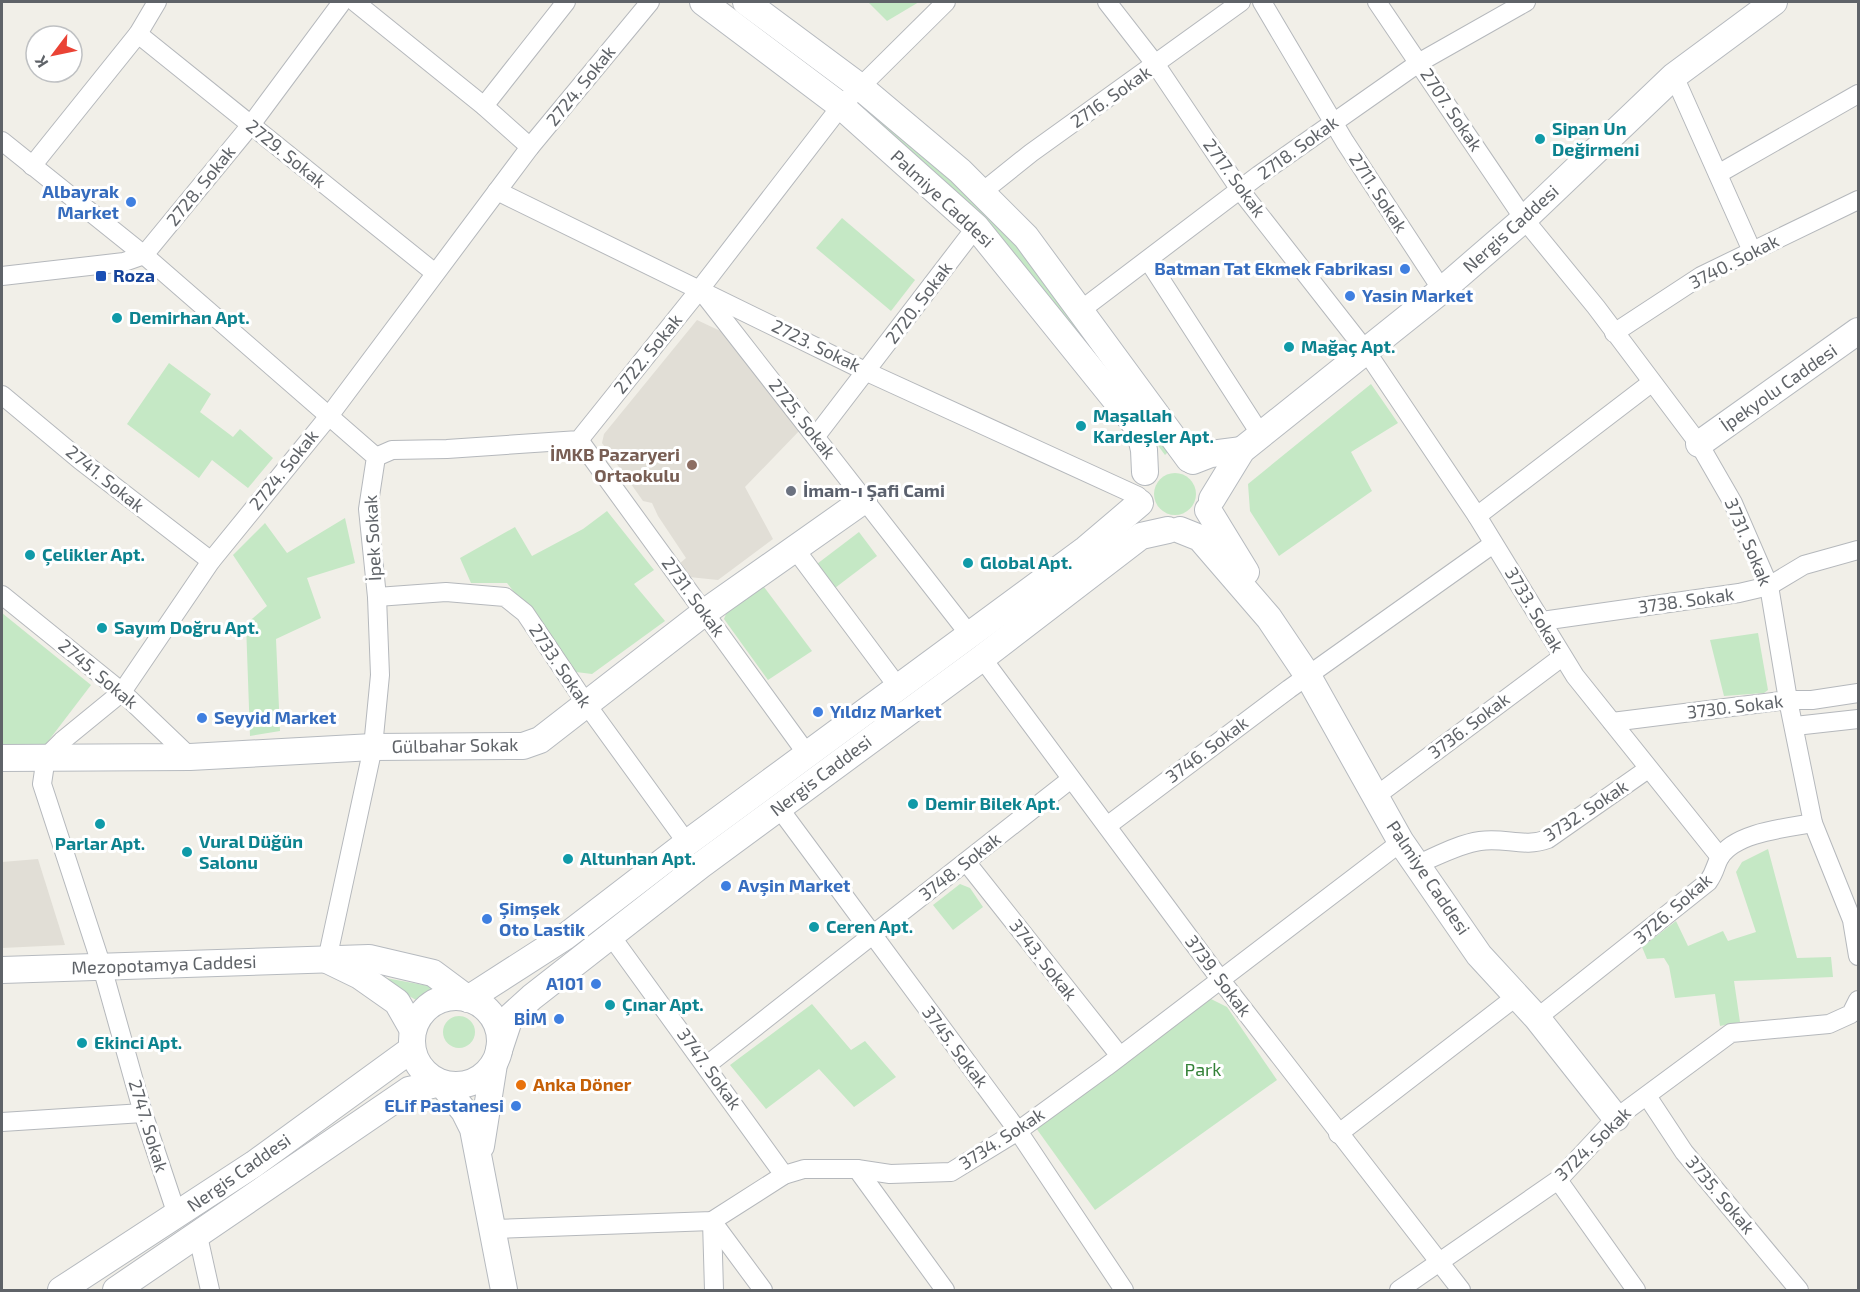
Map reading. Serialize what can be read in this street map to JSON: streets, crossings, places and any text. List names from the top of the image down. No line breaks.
{"streets":{"main road":["Palmiye Caddesi","Nergis Caddesi","İpekyolu Caddesi","Gülbahar Sokak","Mezopotamya Caddesi"],"street":["2724. Sokak","2716. Sokak","2707. Sokak","2718. Sokak","2729. Sokak","2717. Sokak","2728. Sokak","2711. Sokak","3740. Sokak","2720. Sokak","2723. Sokak","2722. Sokak","2725. Sokak","2741. Sokak","İpek Sokak","3731. Sokak","2731. Sokak","3738. Sokak","3733. Sokak","2733. Sokak","2745. Sokak","3730. Sokak","3736. Sokak","3746. Sokak","3732. Sokak","3748. Sokak","3726. Sokak","3743. Sokak","3739. Sokak","3745. Sokak","3747. Sokak","2747. Sokak","3734. Sokak","3724. Sokak","3735. Sokak"]},"crossings":[["2724. Sokak","2729. Sokak"],["2724. Sokak","2723. Sokak"],["2724. Sokak","2741. Sokak"],["2724. Sokak","2745. Sokak"],["2724. Sokak","Gülbahar Sokak"],["2716. Sokak","2717. Sokak"],["2716. Sokak","Palmiye Caddesi"],["2707. Sokak","2718. Sokak"],["2707. Sokak","Nergis Caddesi"],["2707. Sokak","3731. Sokak"],["2718. Sokak","2717. Sokak"],["2718. Sokak","2711. Sokak"],["2718. Sokak","Palmiye Caddesi"],["2729. Sokak","2728. Sokak"],["2717. Sokak","Nergis Caddesi"],["2717. Sokak","3733. Sokak"],["2711. Sokak","Nergis Caddesi"],["Palmiye Caddesi","Nergis Caddesi"],["Palmiye Caddesi","2720. Sokak"],["Palmiye Caddesi","2723. Sokak"],["Palmiye Caddesi","2722. Sokak"],["Palmiye Caddesi","3736. Sokak"],["Palmiye Caddesi","3746. Sokak"],["Palmiye Caddesi","3732. Sokak"],["Palmiye Caddesi","3726. Sokak"],["Palmiye Caddesi","3734. Sokak"],["Palmiye Caddesi","3724. Sokak"],["Nergis Caddesi","2723. Sokak"],["Nergis Caddesi","2725. Sokak"],["Nergis Caddesi","3731. Sokak"],["Nergis Caddesi","2731. Sokak"],["Nergis Caddesi","3733. Sokak"],["Nergis Caddesi","2733. Sokak"],["Nergis Caddesi","Mezopotamya Caddesi"],["Nergis Caddesi","3739. Sokak"],["Nergis Caddesi","3745. Sokak"],["Nergis Caddesi","3747. Sokak"],["Nergis Caddesi","2747. Sokak"],["3740. Sokak","3731. Sokak"],["2720. Sokak","2723. Sokak"],["2720. Sokak","2725. Sokak"],["2723. Sokak","2722. Sokak"],["2723. Sokak","2725. Sokak"],["2722. Sokak","2725. Sokak"],["2722. Sokak","2731. Sokak"],["İpekyolu Caddesi","3731. Sokak"],["2725. Sokak","Gülbahar Sokak"],["İpek Sokak","2733. Sokak"],["İpek Sokak","Gülbahar Sokak"],["İpek Sokak","Mezopotamya Caddesi"],["3731. Sokak","3738. Sokak"],["3731. Sokak","3730. Sokak"],["3731. Sokak","3726. Sokak"],["2731. Sokak","Gülbahar Sokak"],["3738. Sokak","3733. Sokak"],["3733. Sokak","3730. Sokak"],["3733. Sokak","3736. Sokak"],["3733. Sokak","3746. Sokak"],["3733. Sokak","3732. Sokak"],["3733. Sokak","3726. Sokak"],["2733. Sokak","Gülbahar Sokak"],["2745. Sokak","Gülbahar Sokak"],["3746. Sokak","3739. Sokak"],["3748. Sokak","3743. Sokak"],["3748. Sokak","3739. Sokak"],["3748. Sokak","3745. Sokak"],["3748. Sokak","3747. Sokak"],["3743. Sokak","3734. Sokak"],["Mezopotamya Caddesi","2747. Sokak"],["3739. Sokak","3734. Sokak"],["3739. Sokak","3724. Sokak"],["3745. Sokak","3734. Sokak"],["3747. Sokak","3734. Sokak"],["3724. Sokak","3735. Sokak"]],"parks":["Park"],"places":{"other":["Sipan Un Değirmeni","Albayrak Market","Batman Tat Ekmek Fabrikası","Yasin Market","Demirhan Apt.","Mağaç Apt.","Maşallah Kardeşler Apt.","İMKB Pazaryeri Ortaokulu","İmam-ı Şafi Cami","Çelikler Apt.","Global Apt.","Sayım Doğru Apt.","Yıldız Market","Seyyid Market","Demir Bilek Apt.","Parlar Apt.","Vural Düğün Salonu","Altunhan Apt.","Avşin Market","Şimşek Oto Lastik","Ceren Apt.","A101","Çınar Apt.","BİM","Ekinci Apt.","Anka Döner","ELif Pastanesi"],"transit":["Roza"]},"north":"bottom left"}
